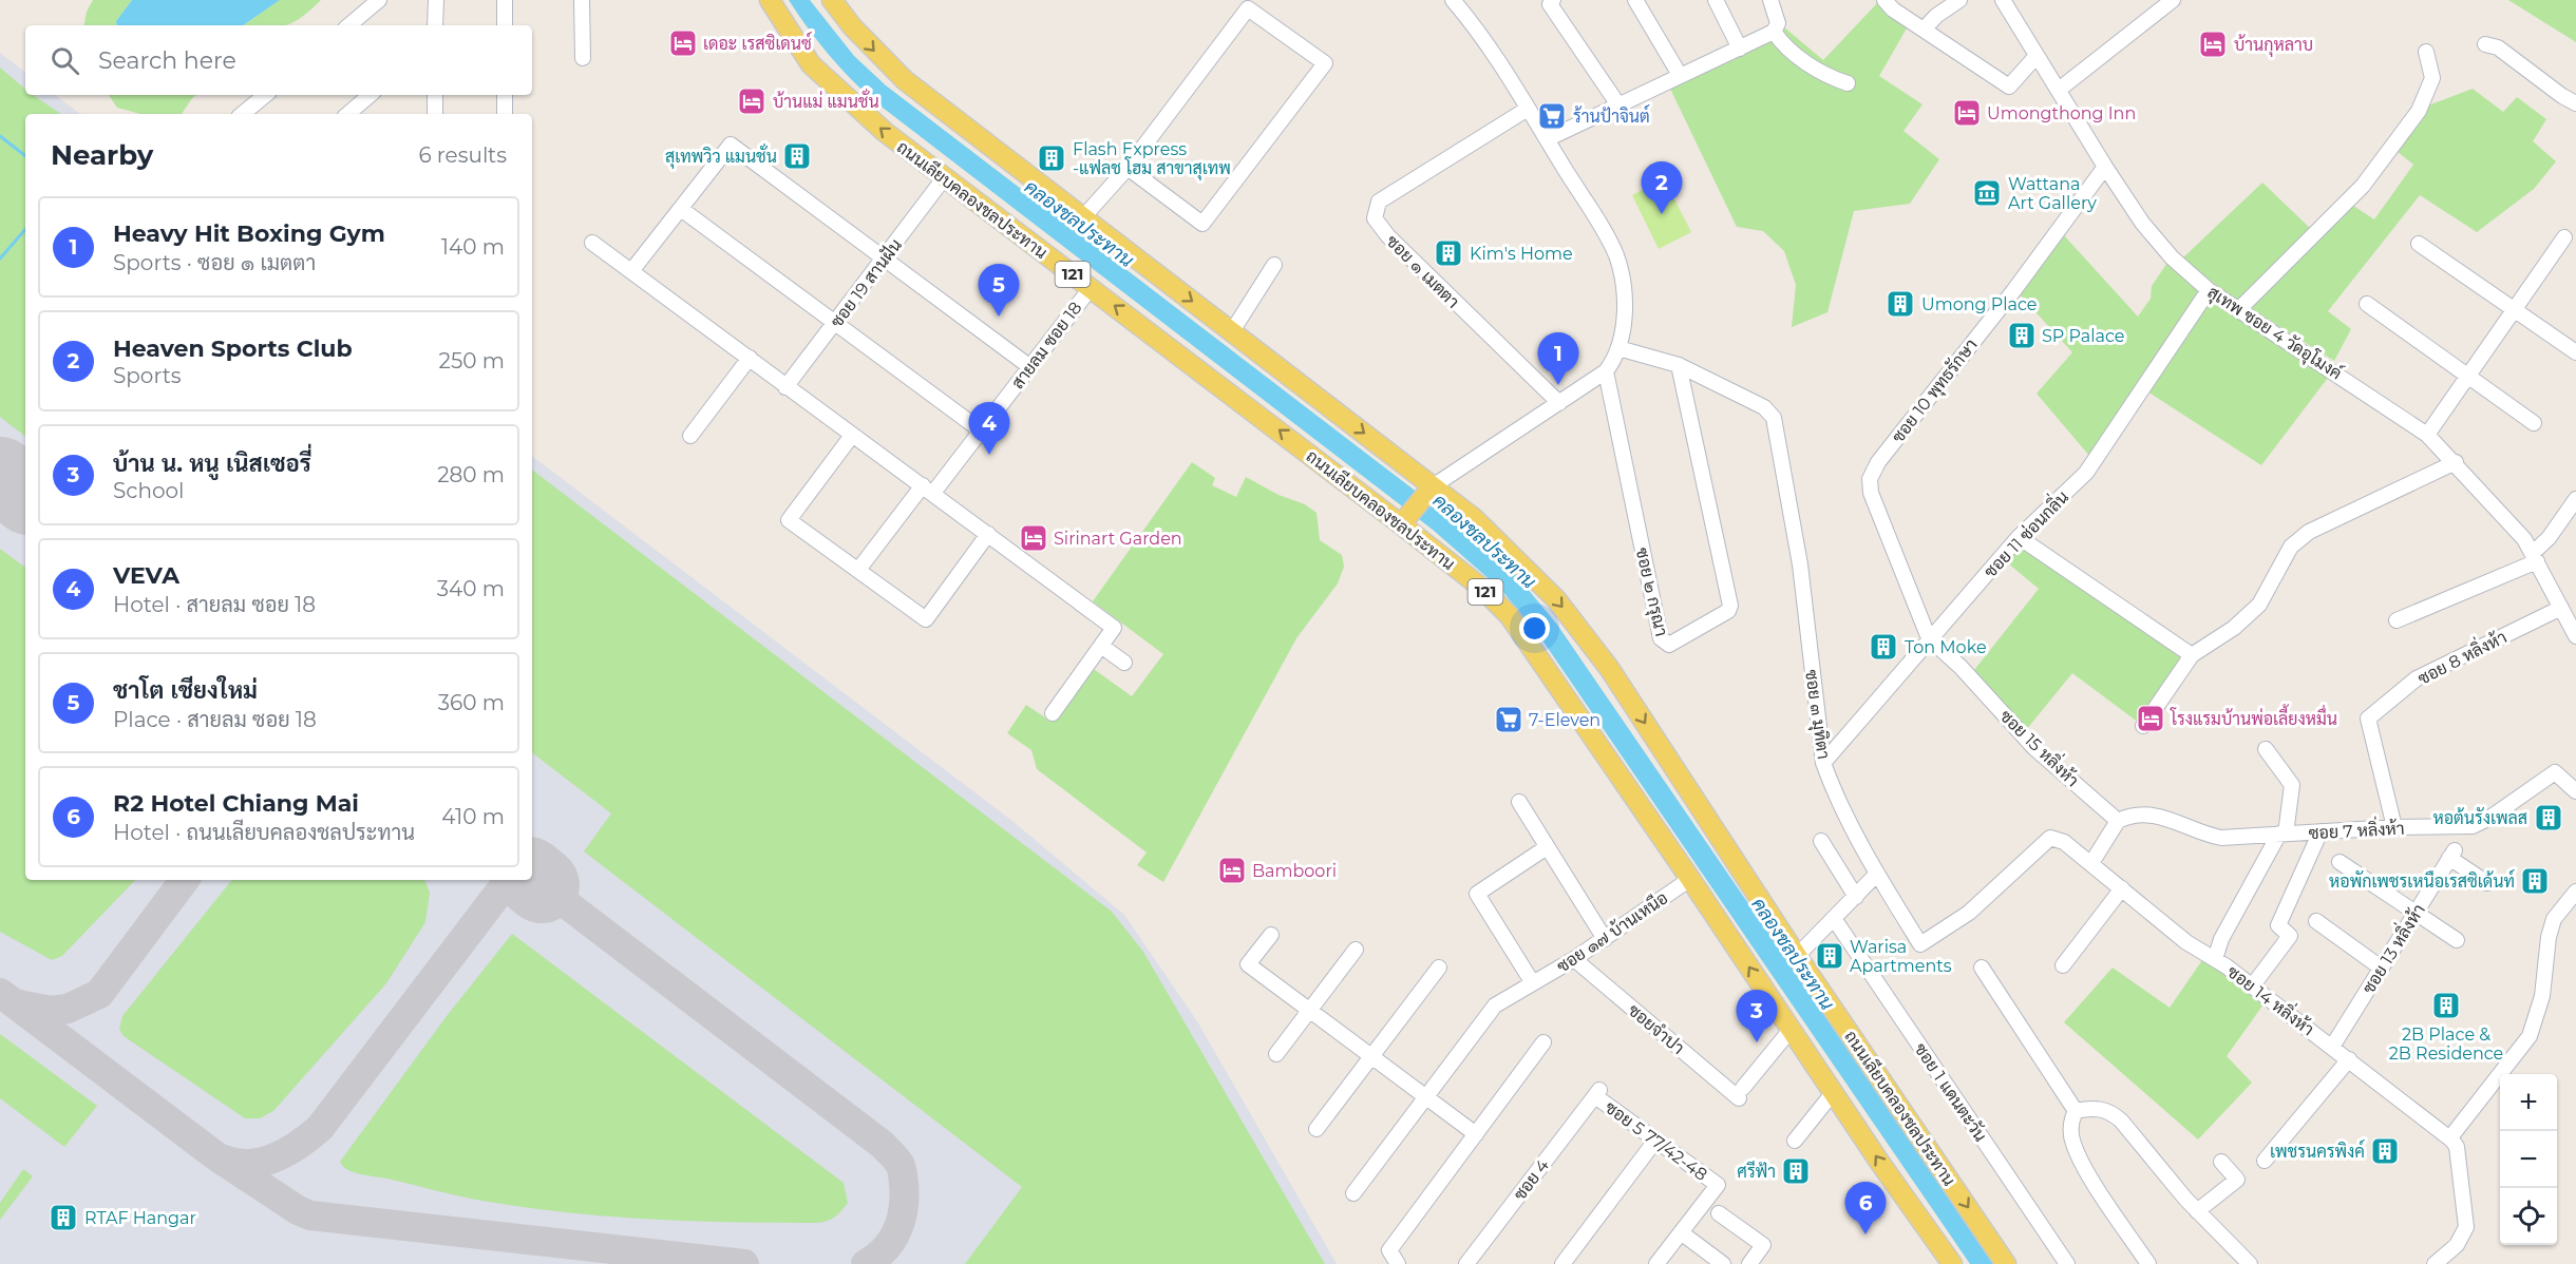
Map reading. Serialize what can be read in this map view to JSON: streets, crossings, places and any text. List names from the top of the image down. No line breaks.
{"streets":{"main road":["ถนนเลียบคลองชลประทาน","121"],"street":["ซอย ๑ เมตตา","ซอย 19 สานฝัน","สุเทพ ซอย 4 วัดอุโมงค์","สายลม ซอย 18","ซอย 10 พุทธรักษา","ซอย 11 ซ่อนกลิ่น","ซอย ๒ กรุณา","ซอย 8 หลิ่งห้า","ซอย ๓ มุทิตา","ซอย 15 หลิ่งห้า","ซอย 7 หลิ่งห้า","ซอย ๑๗ บ้านเหนือ","ซอย 13 หลิ่งห้า","ซอย 14 หลิ่งห้า","ซอยจำปา","ซอย 1 แดนตะวัน","ซอย 5 77/42-48","ซอย 4"]},"crossings":[["ถนนเลียบคลองชลประทาน","ซอย 19 สานฝัน"],["ถนนเลียบคลองชลประทาน","สายลม ซอย 18"],["ถนนเลียบคลองชลประทาน","ซอย ๑๗ บ้านเหนือ"],["ถนนเลียบคลองชลประทาน","ซอยจำปา"],["สุเทพ ซอย 4 วัดอุโมงค์","ซอย 10 พุทธรักษา"],["สุเทพ ซอย 4 วัดอุโมงค์","ซอย 11 ซ่อนกลิ่น"],["สุเทพ ซอย 4 วัดอุโมงค์","ซอย 8 หลิ่งห้า"],["ซอย 10 พุทธรักษา","ซอย 11 ซ่อนกลิ่น"],["ซอย 10 พุทธรักษา","ซอย 15 หลิ่งห้า"],["ซอย 11 ซ่อนกลิ่น","ซอย ๓ มุทิตา"],["ซอย 11 ซ่อนกลิ่น","ซอย 15 หลิ่งห้า"],["ซอย ๒ กรุณา","ซอย ๓ มุทิตา"],["ซอย 8 หลิ่งห้า","ซอย 7 หลิ่งห้า"],["ซอย ๓ มุทิตา","ซอย 14 หลิ่งห้า"],["ซอย 15 หลิ่งห้า","ซอย 7 หลิ่งห้า"],["ซอย ๑๗ บ้านเหนือ","ซอยจำปา"],["ซอย 13 หลิ่งห้า","ซอย 14 หลิ่งห้า"],["ซอย 5 77/42-48","ซอย 4"]],"water":["คลองชลประทาน"],"places":{"hotel":["เดอะ เรสซิเดนซ์","บ้านกุหลาบ","บ้านแม่ แมนชั่น","Umongthong Inn","Sirinart Garden","โรงแรมบ้านพ่อเลี้ยงหมื่น","Bamboori"],"supermarket":["ร้านป้าจินต์","7-Eleven"],"building":["สุเทพวิว แมนชั่น","Flash Express -แฟลช โฮม สาขาสุเทพ","Kim's Home","Umong Place","SP Palace","Ton Moke","หอต้นรังเพลส","หอพักเพชรเหนือเรสซิเด้นท์","Warisa Apartments","2B Place & 2B Residence","เพชรนครพิงค์","ศรีฟ้า","RTAF Hangar"],"museum":["Wattana Art Gallery"]},"page":{"search":"Search here","heading":["Nearby","6 results"],"pins":["2","5","1","4","3","6"],"list":[{"mark":"1","name":"Heavy Hit Boxing Gym","note":"Sports · ซอย ๑ เมตตา","value":"140 m"},{"mark":"2","name":"Heaven Sports Club","note":"Sports","value":"250 m"},{"mark":"3","name":"บ้าน น. หนู เนิสเซอรี่","note":"School","value":"280 m"},{"mark":"4","name":"VEVA","note":"Hotel · สายลม ซอย 18","value":"340 m"},{"mark":"5","name":"ชาโต เชียงใหม่","note":"Place · สายลม ซอย 18","value":"360 m"},{"mark":"6","name":"R2 Hotel Chiang Mai","note":"Hotel · ถนนเลียบคลองชลประทาน","value":"410 m"}],"map_buttons":["+","−"]}}
